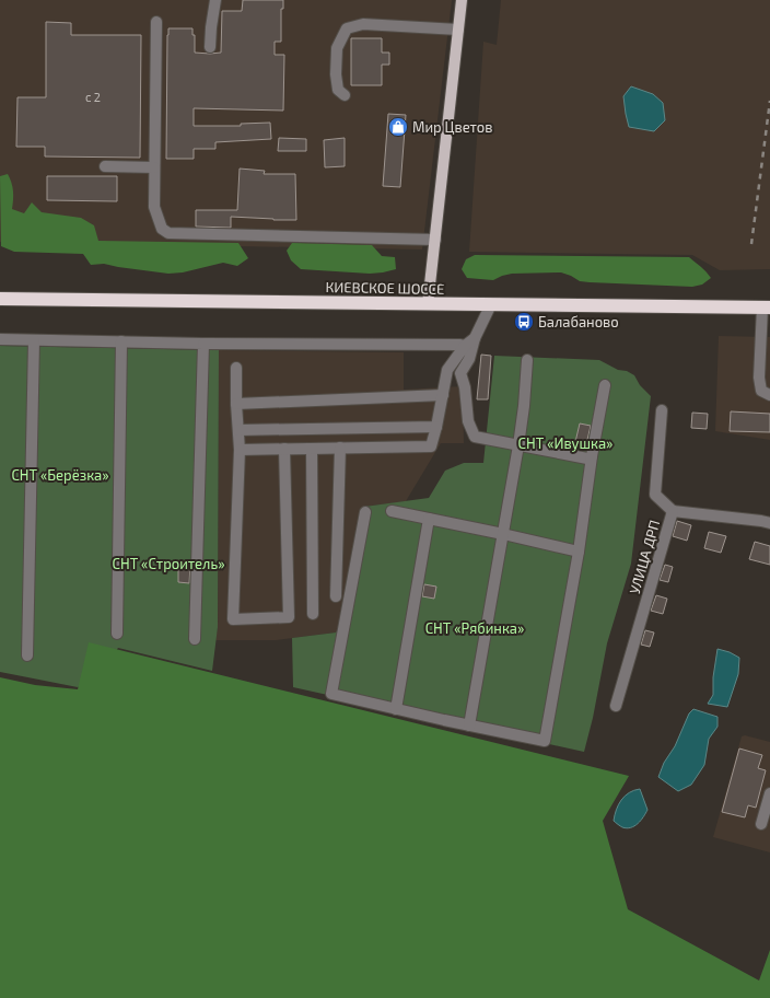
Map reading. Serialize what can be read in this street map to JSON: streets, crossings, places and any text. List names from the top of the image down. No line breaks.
{"streets":{"highway":["КИЕВСКОЕ ШОССЕ"],"street":["УЛИЦА ДРП"]},"parks":["СНТ «Ивушка»","СНТ «Берёзка»","СНТ «Строитель»","СНТ «Рябинка»"],"places":{"shop":["Мир Цветов"],"bus stop":["Балабаново"]},"house_numbers":["с 2"]}
